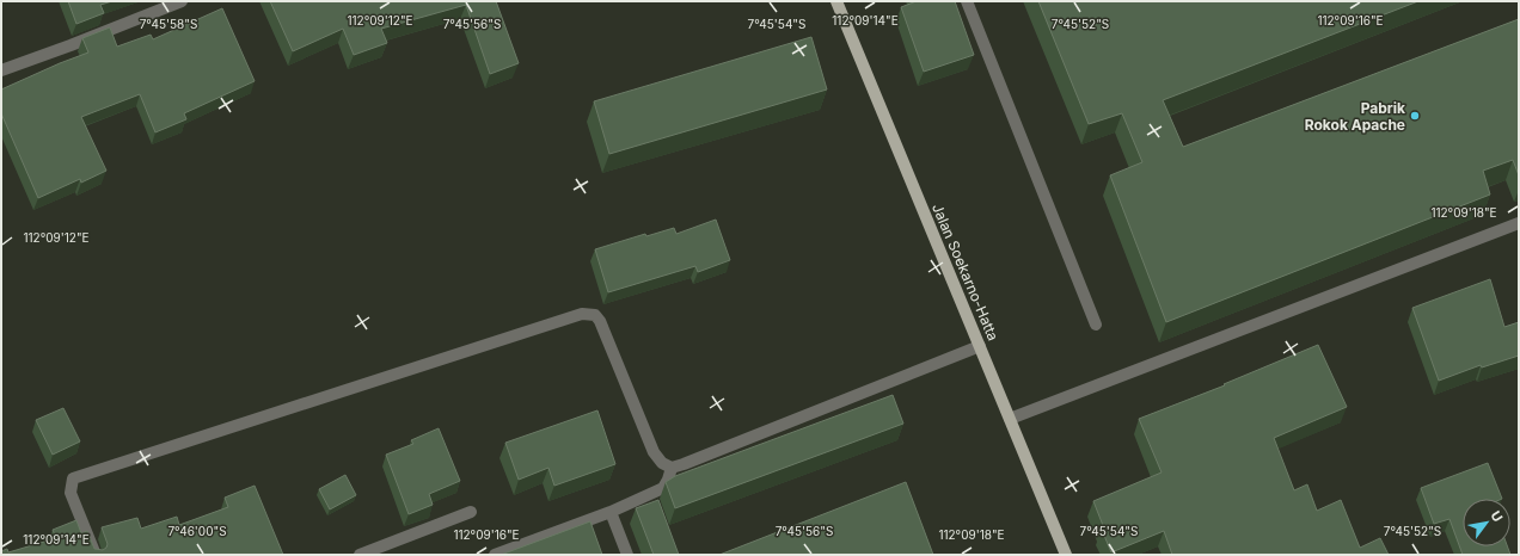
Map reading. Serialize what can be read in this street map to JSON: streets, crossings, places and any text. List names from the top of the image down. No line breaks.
{"streets":{"main road":["Jalan Soekarno-Hatta"]},"places":["Pabrik Rokok Apache"],"north":"top right","coordinates":["112°09'14\"E","112°09'16\"E","112°09'12\"E","7°45'52\"S","7°45'58\"S","7°45'56\"S","7°45'54\"S","112°09'18\"E","7°46'00\"S"]}
